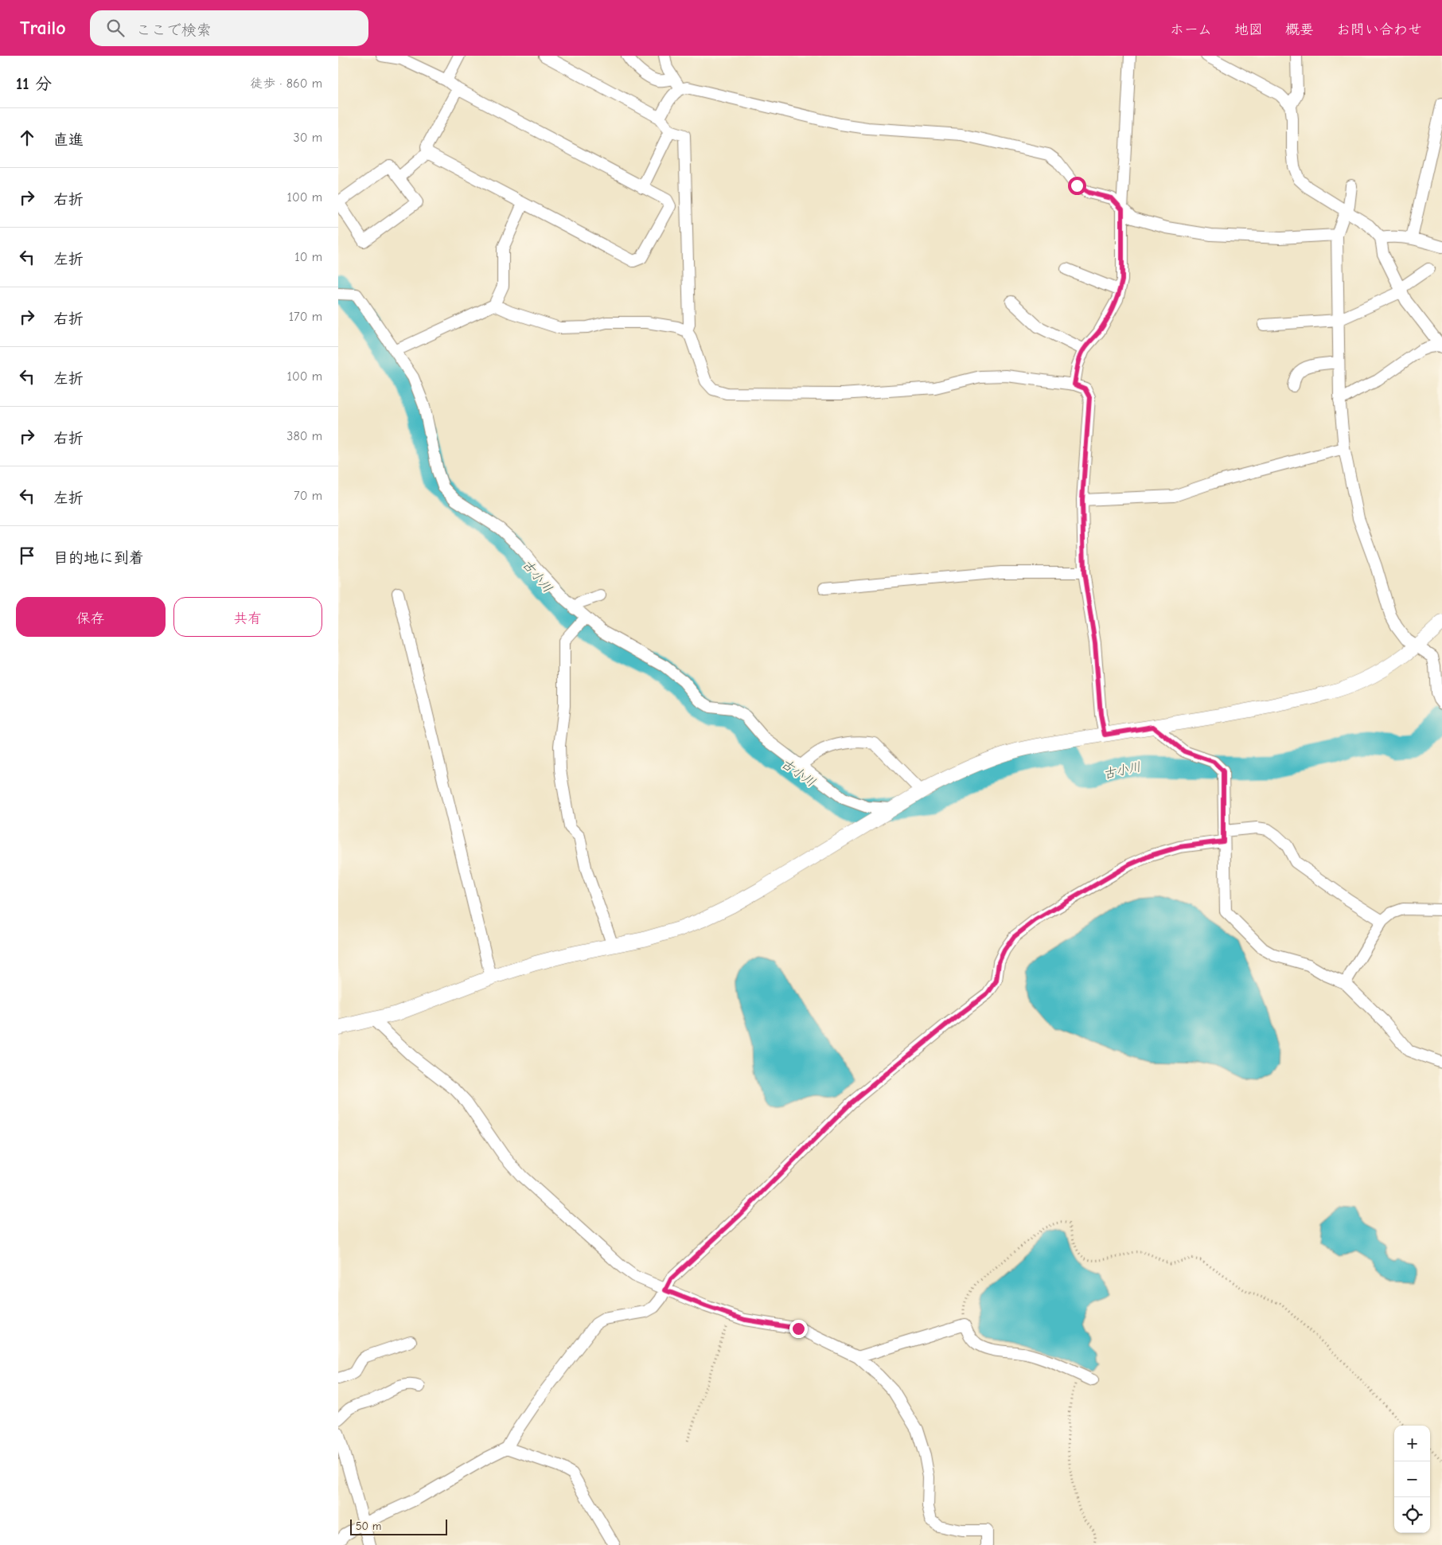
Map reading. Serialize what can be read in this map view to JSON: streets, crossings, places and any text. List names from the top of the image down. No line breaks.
{"water":["古小川"],"scale_bar":"50 m","page":{"header":"Trailo","search":"ここで検索","nav":["ホーム","地図","概要","お問い合わせ"],"heading":["11 分","徒歩 · 860 m"],"list":[["直進","30 m"],["右折","100 m"],["左折","10 m"],["右折","170 m"],["左折","100 m"],["右折","380 m"],["左折","70 m"],"目的地に到着"],"buttons":["保存","共有"],"map_buttons":["+","−"],"scale":"50 m"}}
